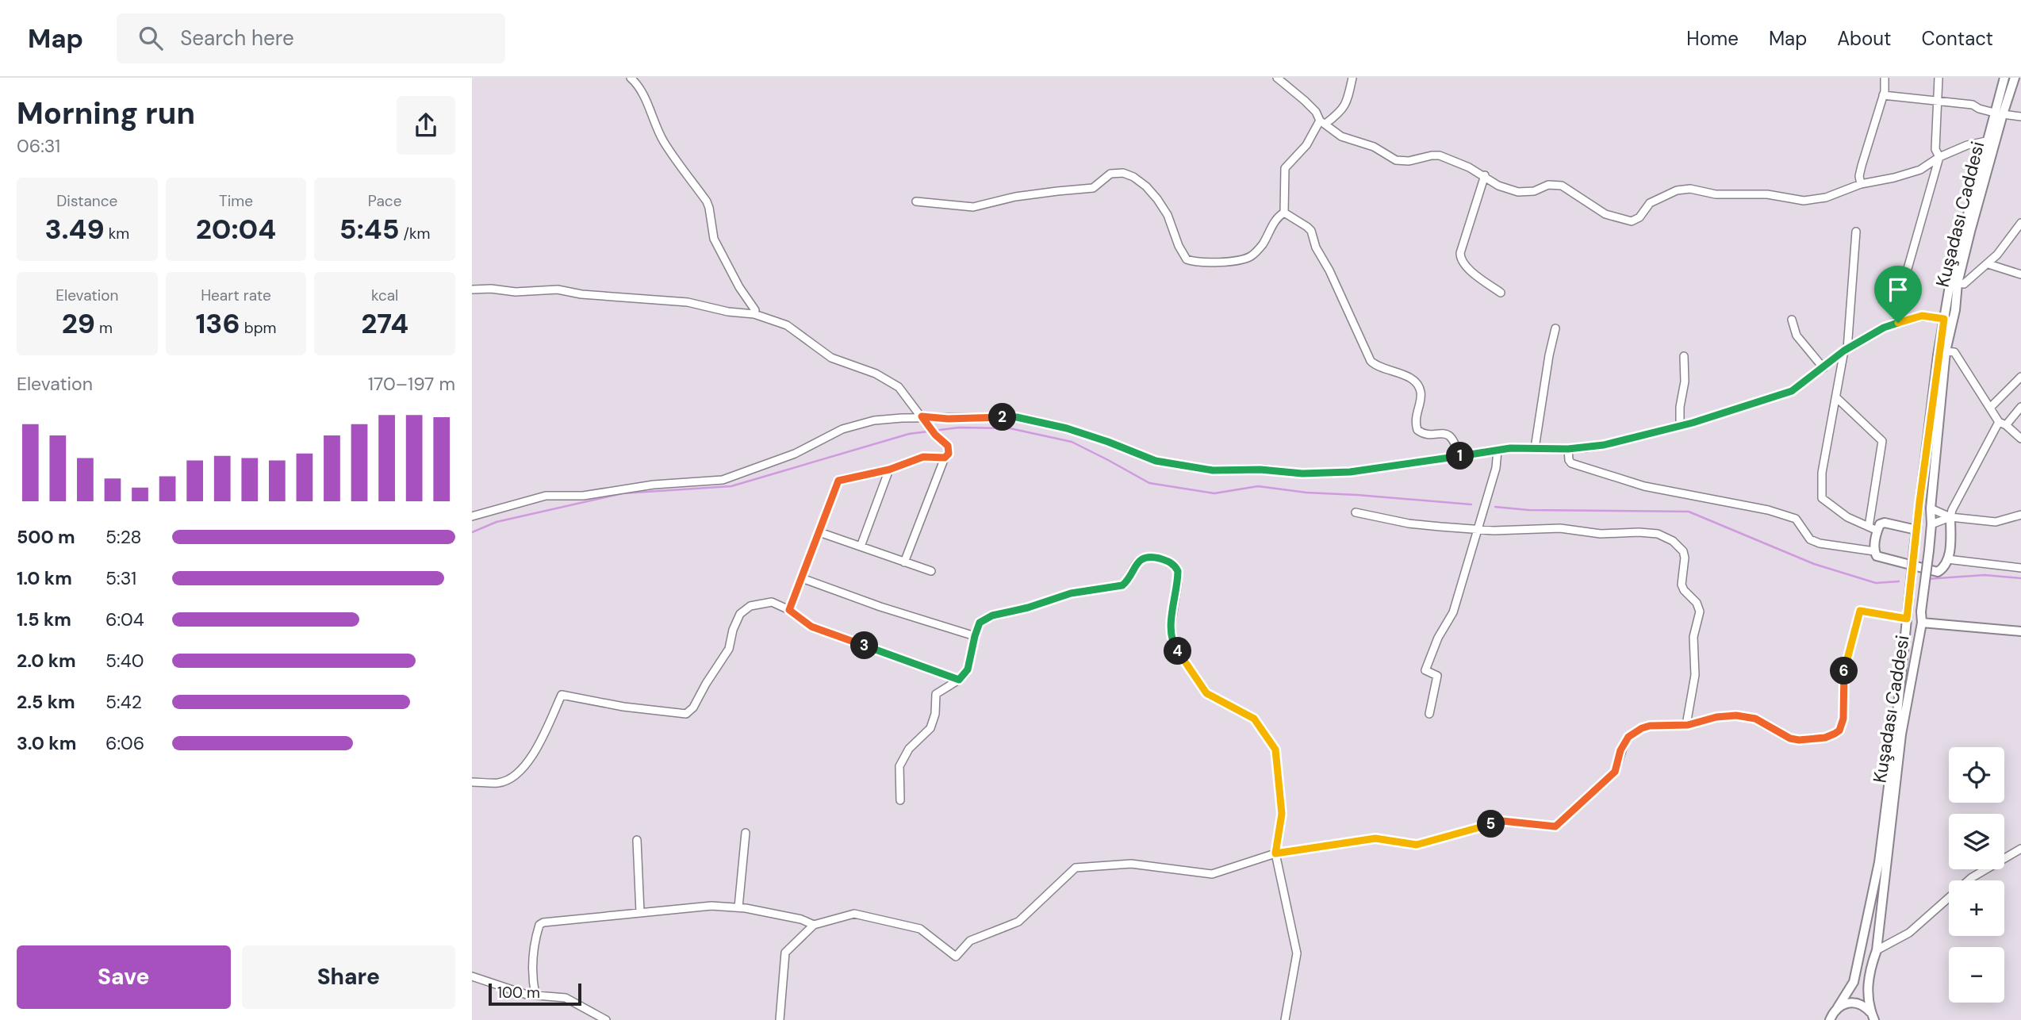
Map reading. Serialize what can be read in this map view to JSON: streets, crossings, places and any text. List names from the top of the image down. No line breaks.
{"streets":{"main road":["Kuşadası Caddesi"]},"scale_bar":"100 m","page":{"header":"Map","search":"Search here","nav":["Home","Map","About","Contact"],"heading":["Morning run","06:31"],"stats":[["Distance","3.49 km"],["Time","20:04"],["Pace","5:45 /km"],["Elevation","29 m"],["Heart rate","136 bpm"],["kcal","274"]],"chart":["Elevation","170–197 m"],"pins":["2","1","3","4","6","5"],"list":[{"name":"500 m","note":"5:28"},{"name":"1.0 km","note":"5:31"},{"name":"1.5 km","note":"6:04"},{"name":"2.0 km","note":"5:40"},{"name":"2.5 km","note":"5:42"},{"name":"3.0 km","note":"6:06"}],"map_buttons":["+","−"],"buttons":["Save","Share"],"scale":"100 m"}}
